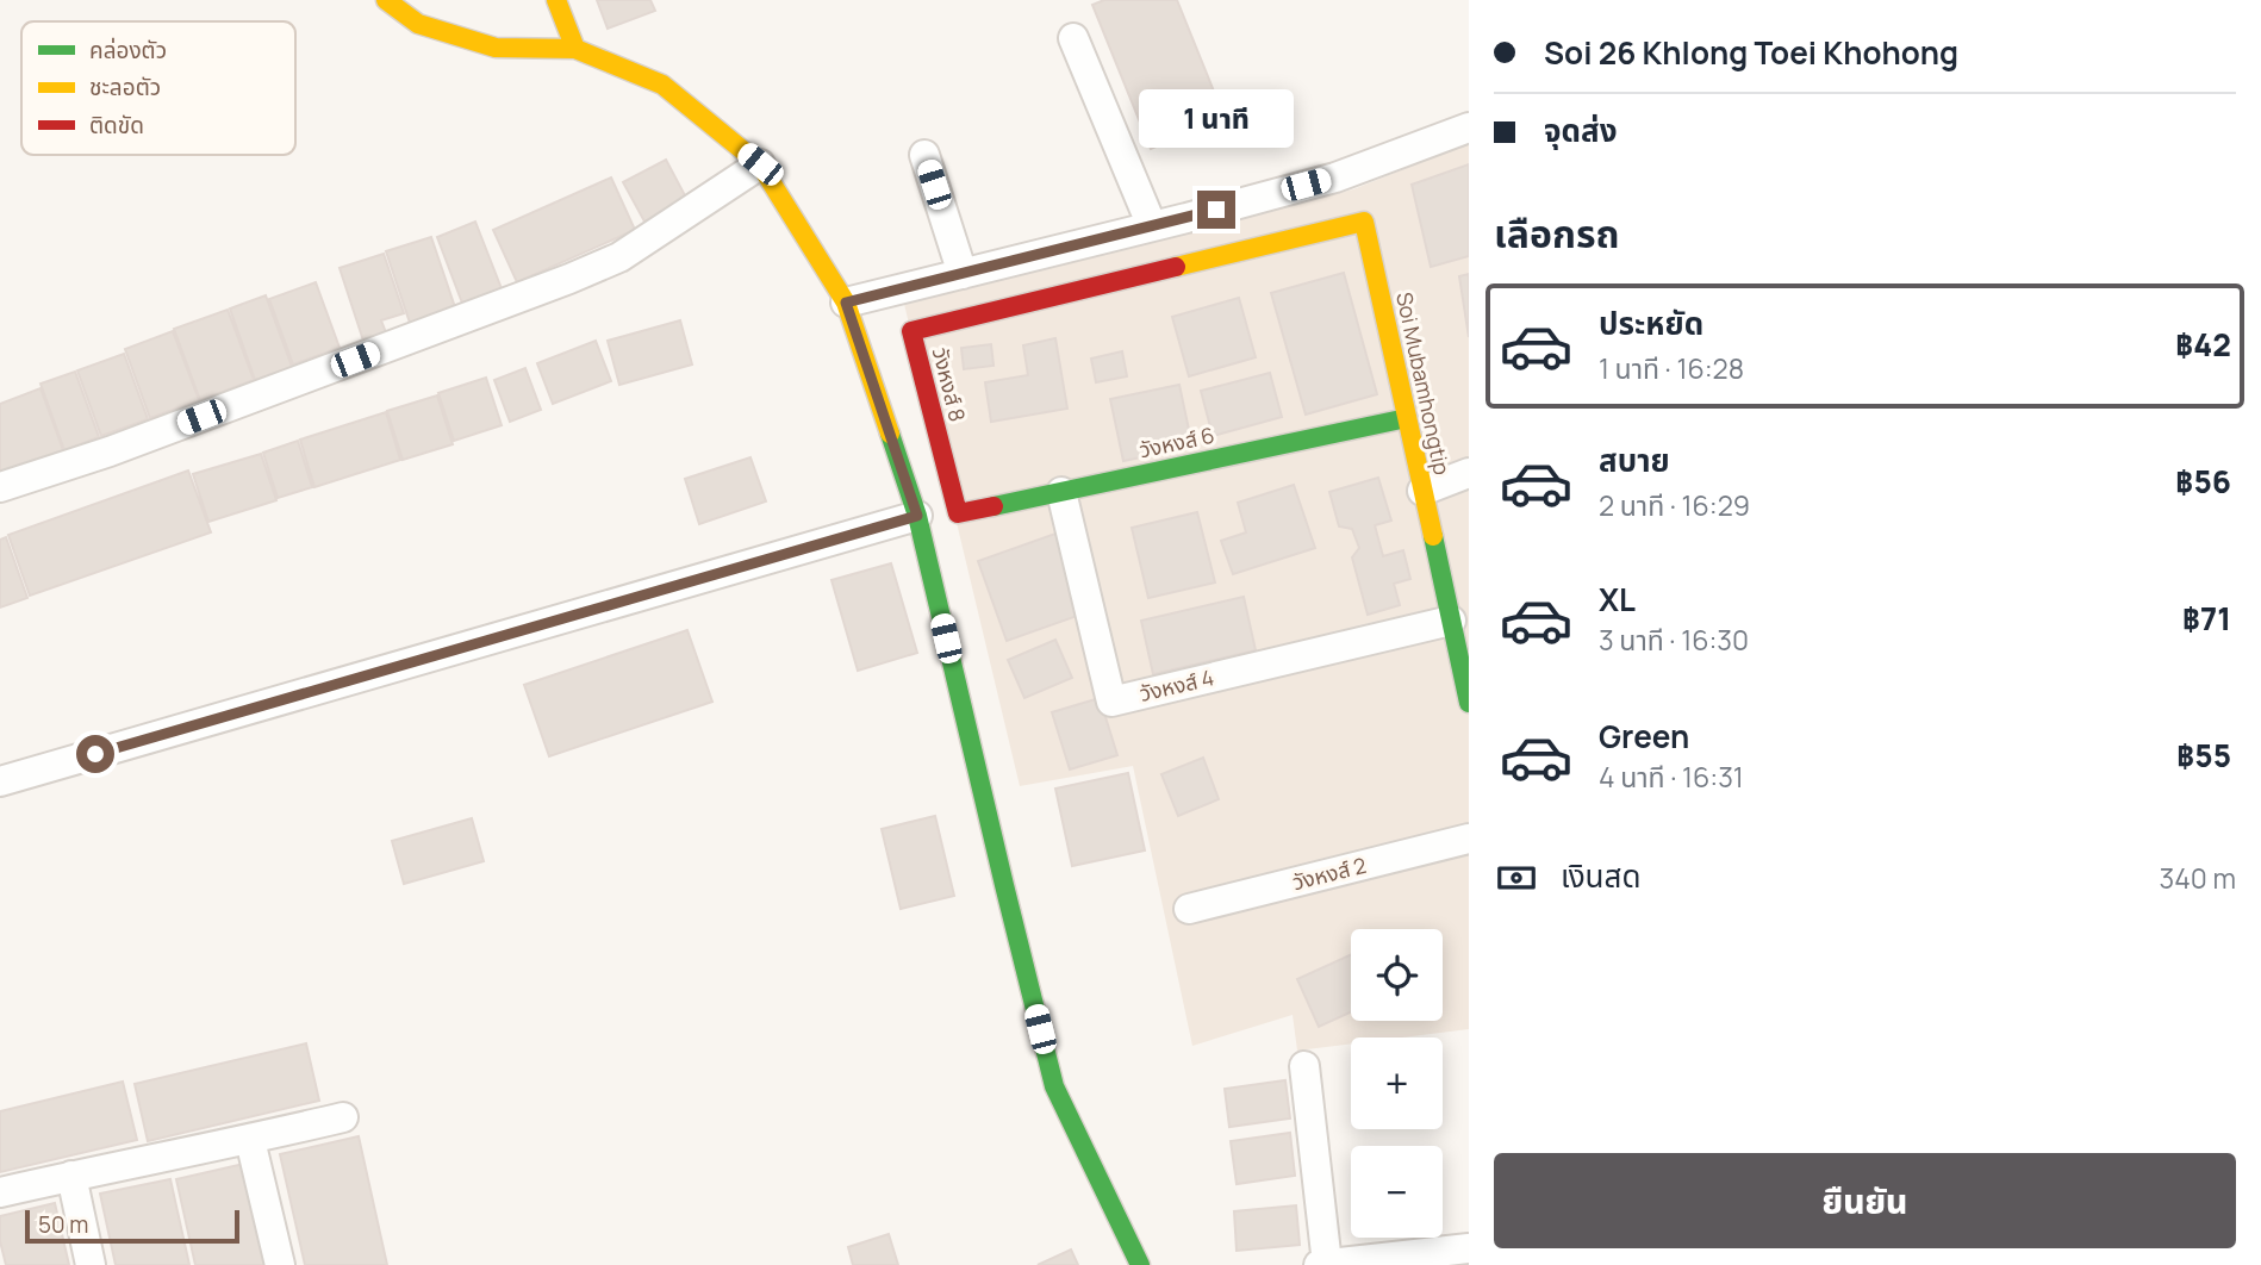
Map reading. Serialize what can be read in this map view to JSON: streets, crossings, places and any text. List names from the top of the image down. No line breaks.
{"streets":{"street":["Soi Mubamhongtip","วังหงส์ 8","วังหงส์ 6","วังหงส์ 4","วังหงส์ 2"]},"crossings":[["Soi Mubamhongtip","วังหงส์ 8"],["Soi Mubamhongtip","วังหงส์ 6"],["Soi Mubamhongtip","วังหงส์ 4"],["วังหงส์ 8","วังหงส์ 6"],["วังหงส์ 6","วังหงส์ 4"]],"legend":["คล่องตัว","ชะลอตัว","ติดขัด"],"scale_bar":"50 m","page":{"banner":["Soi 26 Khlong Toei Khohong","จุดส่ง"],"bubble":"1 นาที","heading":"เลือกรถ","list":[{"name":"ประหยัด","note":"1 นาที · 16:28","value":"฿42"},{"name":"สบาย","note":"2 นาที · 16:29","value":"฿56"},{"name":"XL","note":"3 นาที · 16:30","value":"฿71"},{"name":"Green","note":"4 นาที · 16:31","value":"฿55"}],"pay":["เงินสด","340 m"],"map_buttons":["+","−"],"buttons":"ยืนยัน","scale":"50 m"}}
